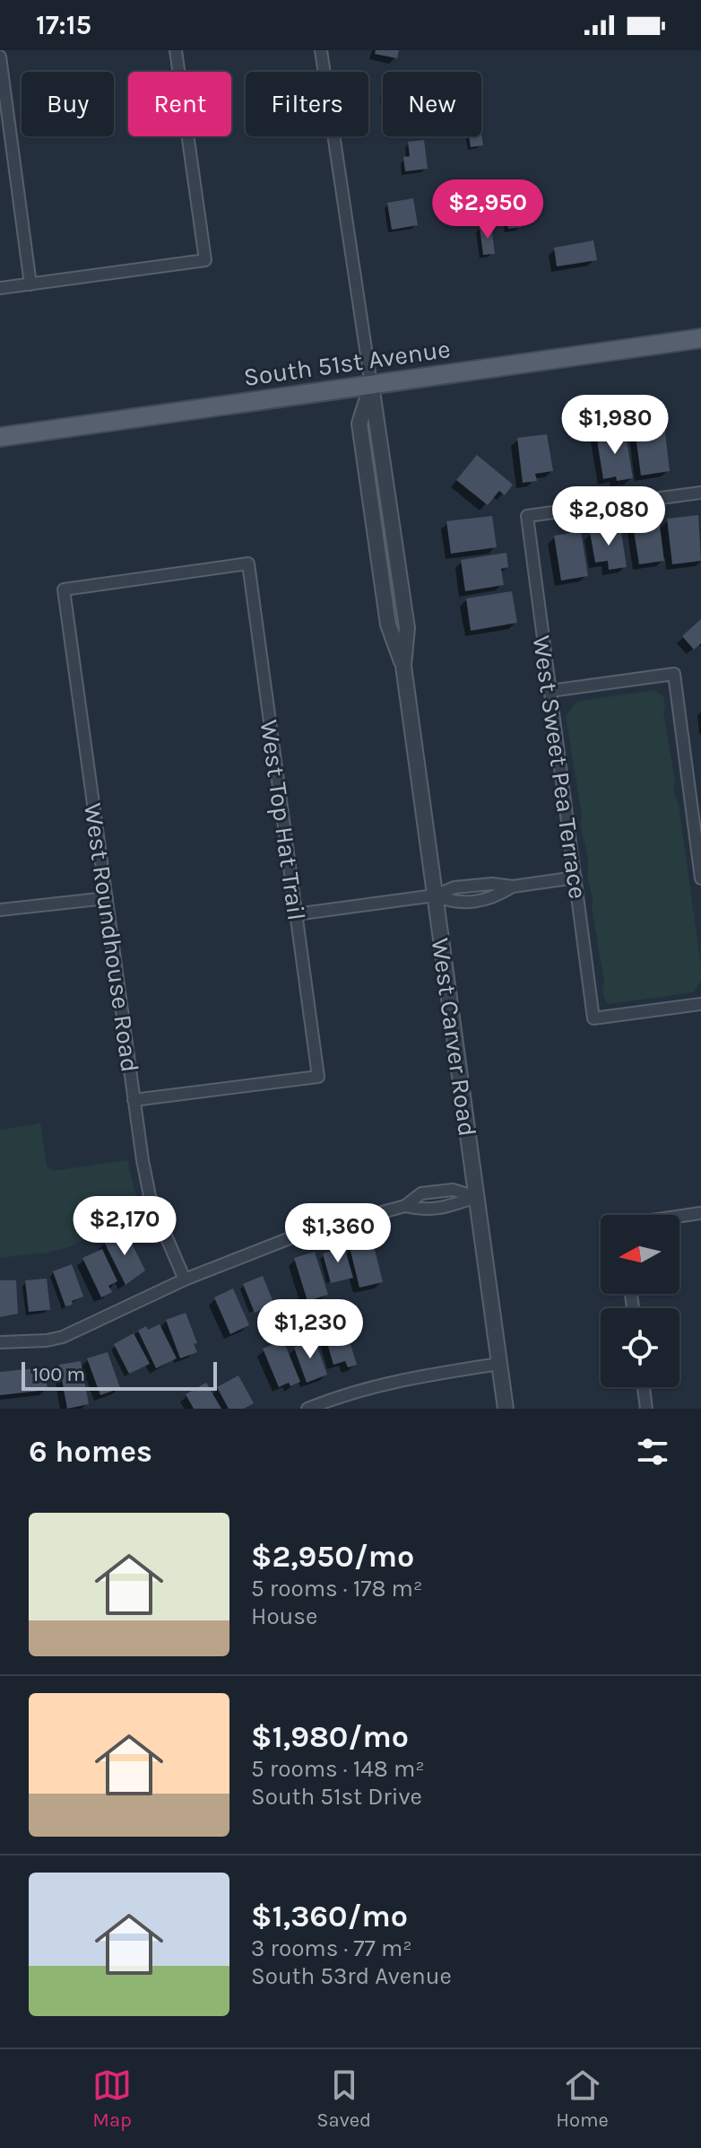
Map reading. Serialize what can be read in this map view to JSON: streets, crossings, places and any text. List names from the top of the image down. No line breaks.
{"streets":{"main road":["South 51st Avenue"],"street":["West Sweet Pea Terrace","West Top Hat Trail","West Roundhouse Road","West Carver Road"]},"crossings":[["South 51st Avenue","West Carver Road"],["West Top Hat Trail","West Roundhouse Road"]],"scale_bar":"100 m","north":"left","page":{"status":"17:15","chip":["Buy","Rent","Filters","New"],"price":["$2,950","$1,980","$2,080","$2,170","$1,360","$1,230"],"scale":"100 m","heading":"6 homes","list":[{"name":"$2,950/mo","note":"5 rooms · 178 m² · House"},{"name":"$1,980/mo","note":"5 rooms · 148 m² · South 51st Drive"},{"name":"$1,360/mo","note":"3 rooms · 77 m² · South 53rd Avenue"}],"tabs":["Map","Saved","Home"]}}
